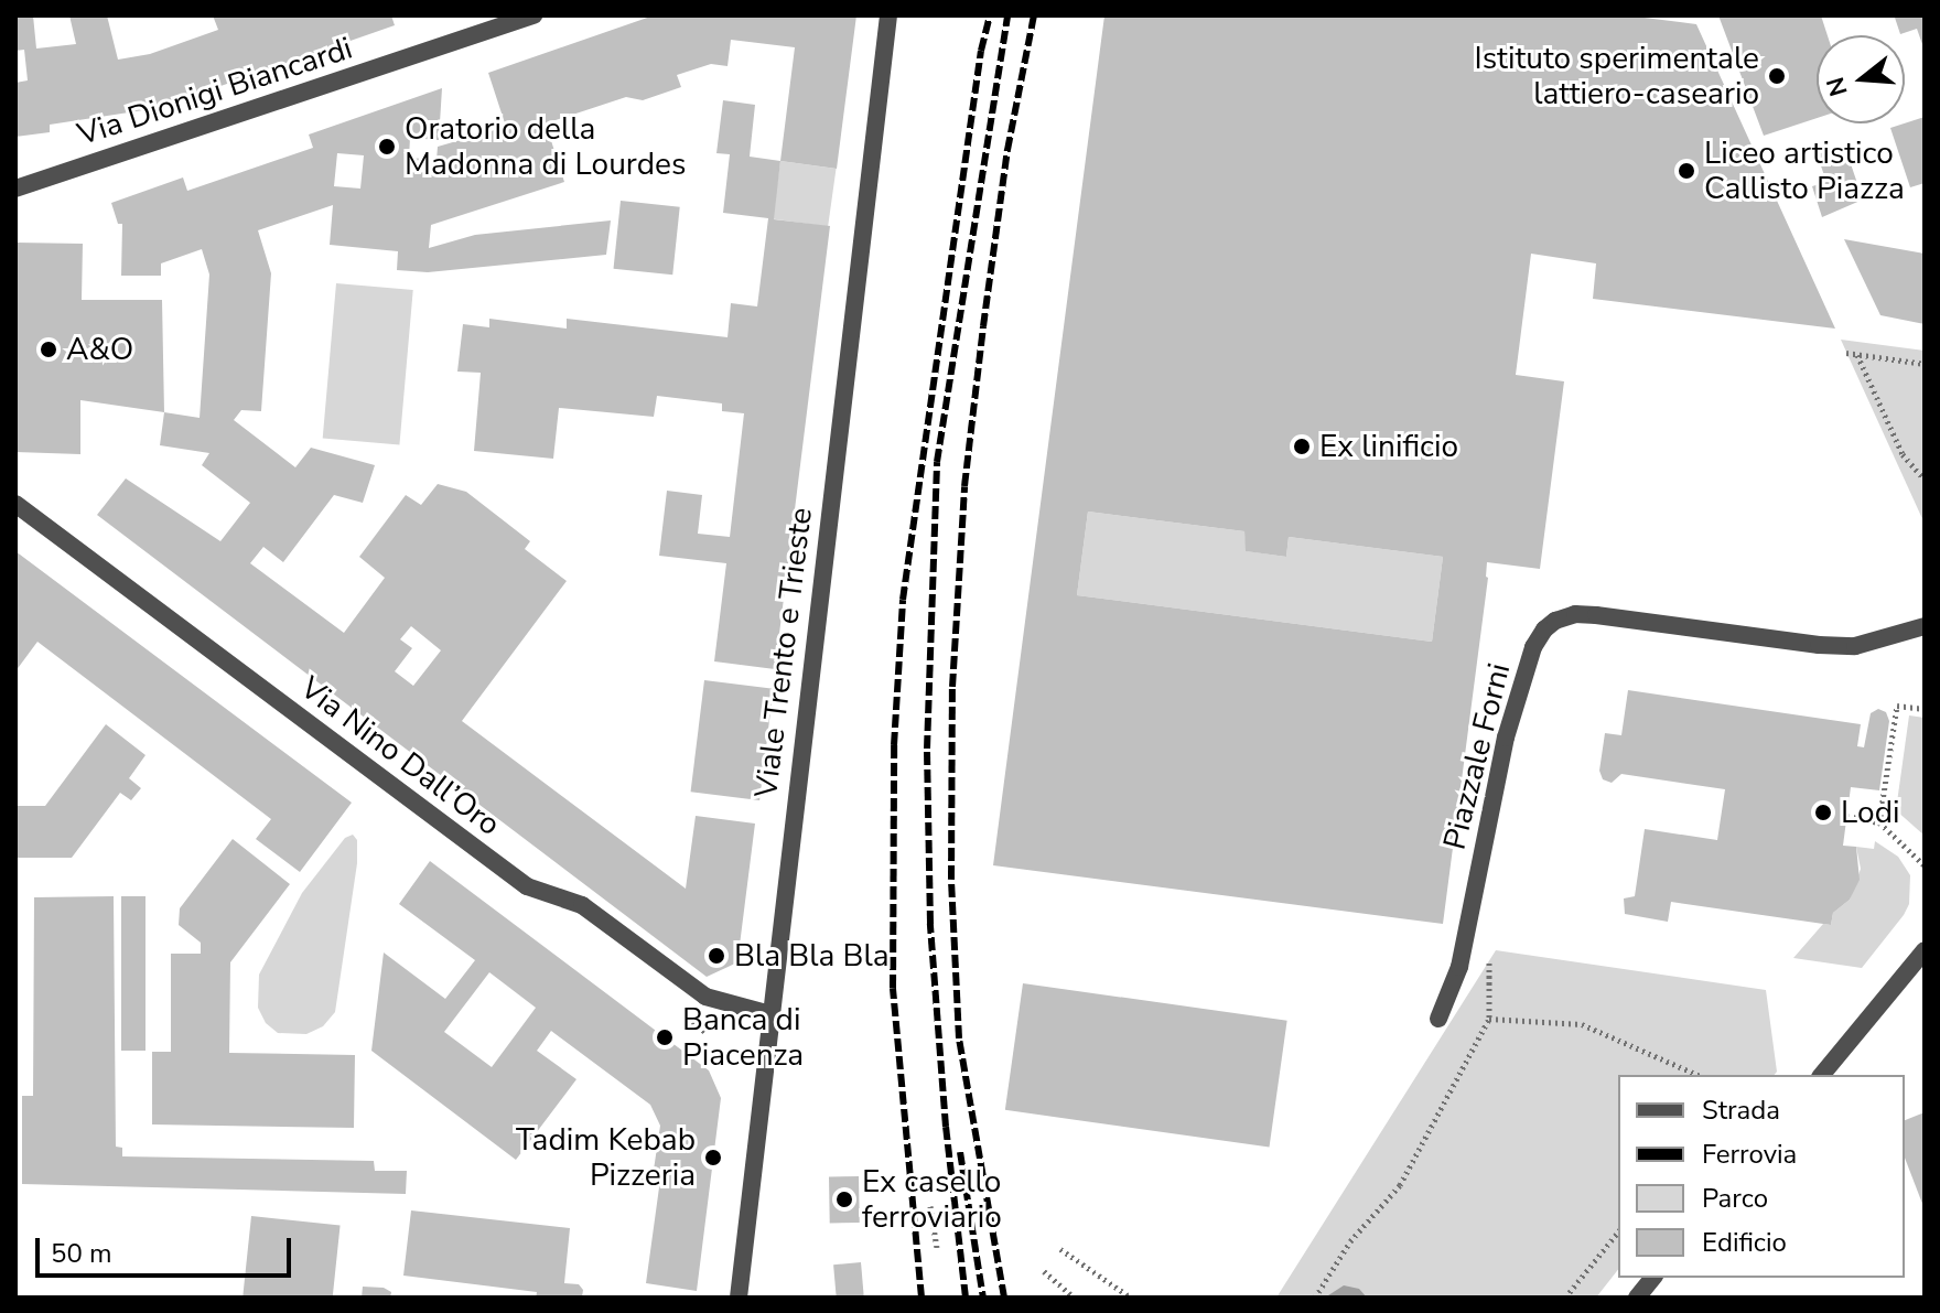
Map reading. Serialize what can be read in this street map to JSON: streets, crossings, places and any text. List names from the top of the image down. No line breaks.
{"streets":{"street":["Via Dionigi Biancardi","Viale Trento e Trieste","Via Nino Dall’Oro","Piazzale Forni"]},"crossings":[["Viale Trento e Trieste","Via Nino Dall’Oro"]],"places":["Istituto sperimentale lattiero-caseario","Oratorio della Madonna di Lourdes","Liceo artistico Callisto Piazza","A&O","Ex linificio","Lodi","Bla Bla Bla","Banca di Piacenza","Tadim Kebab Pizzeria","Ex casello ferroviario"],"legend":["Strada","Ferrovia","Parco","Edificio"],"scale_bar":"50 m","north":"left"}
